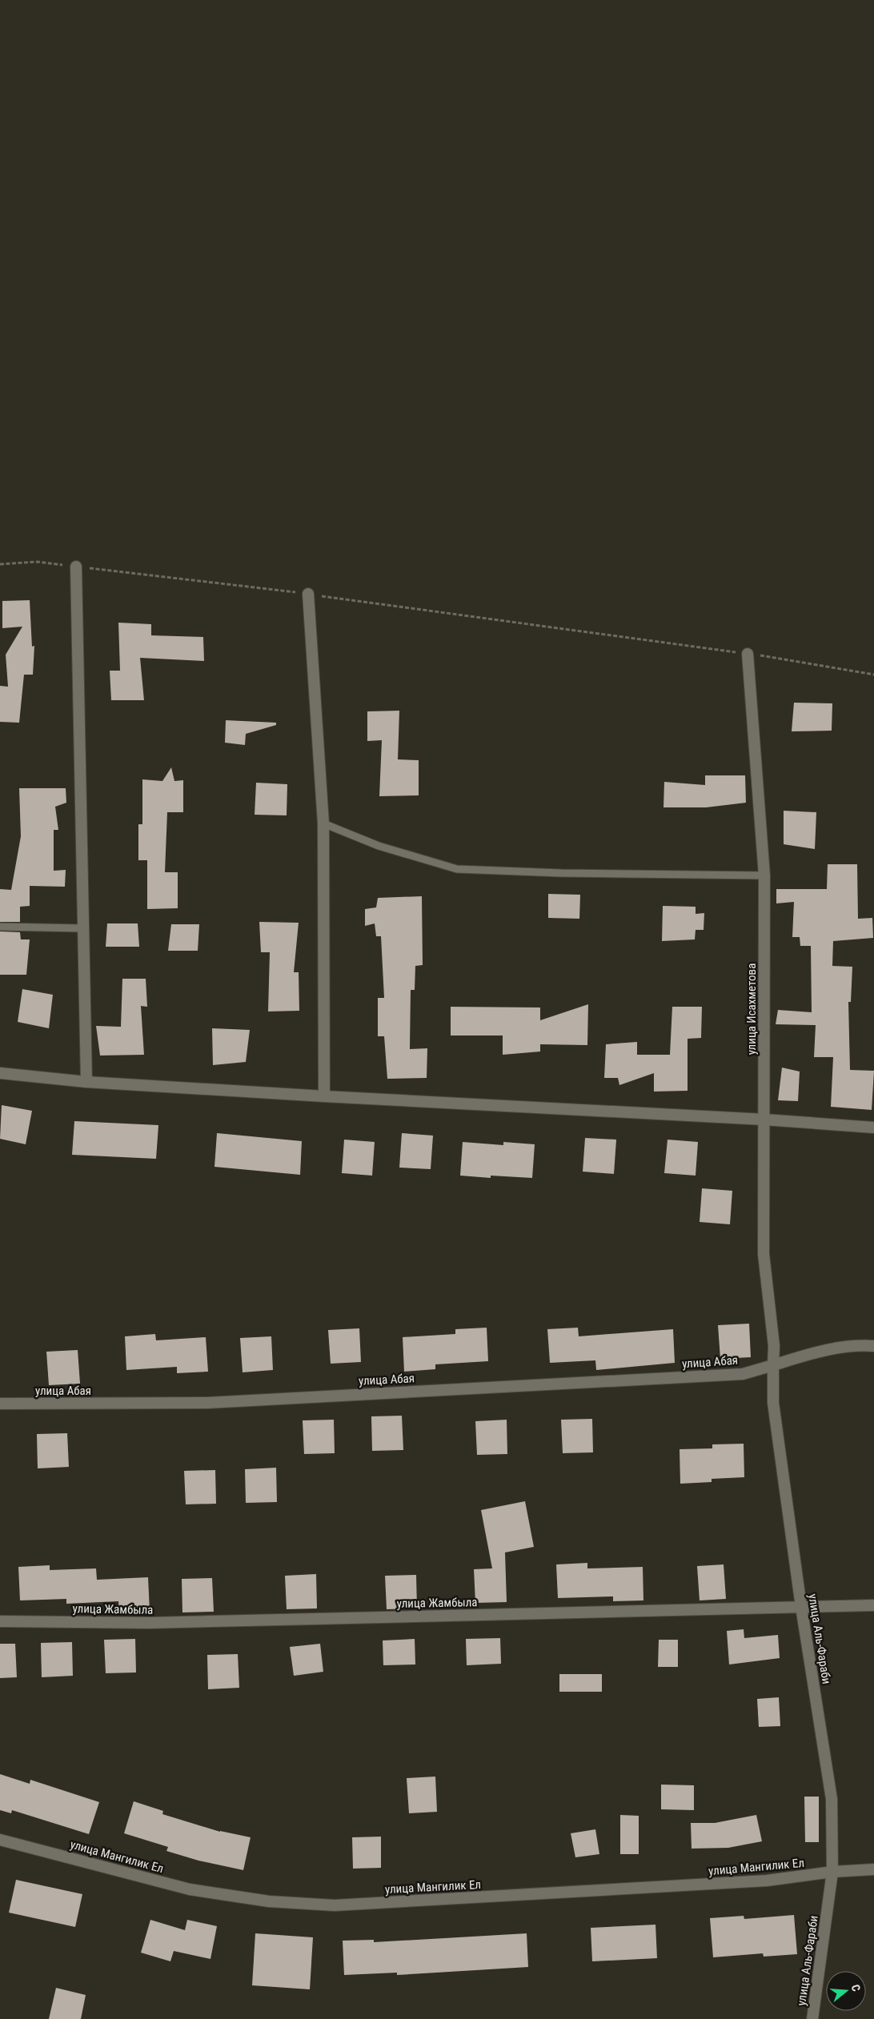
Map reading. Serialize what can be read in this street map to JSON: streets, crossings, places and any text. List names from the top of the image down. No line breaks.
{"streets":{"street":["улица Исахметова","улица Абая","улица Жамбыла","улица Аль-Фараби","улица Мангилик Ел"]},"crossings":[["улица Исахметова","улица Абая"],["улица Исахметова","улица Аль-Фараби"],["улица Абая","улица Аль-Фараби"],["улица Жамбыла","улица Аль-Фараби"],["улица Аль-Фараби","улица Мангилик Ел"]],"north":"right"}
